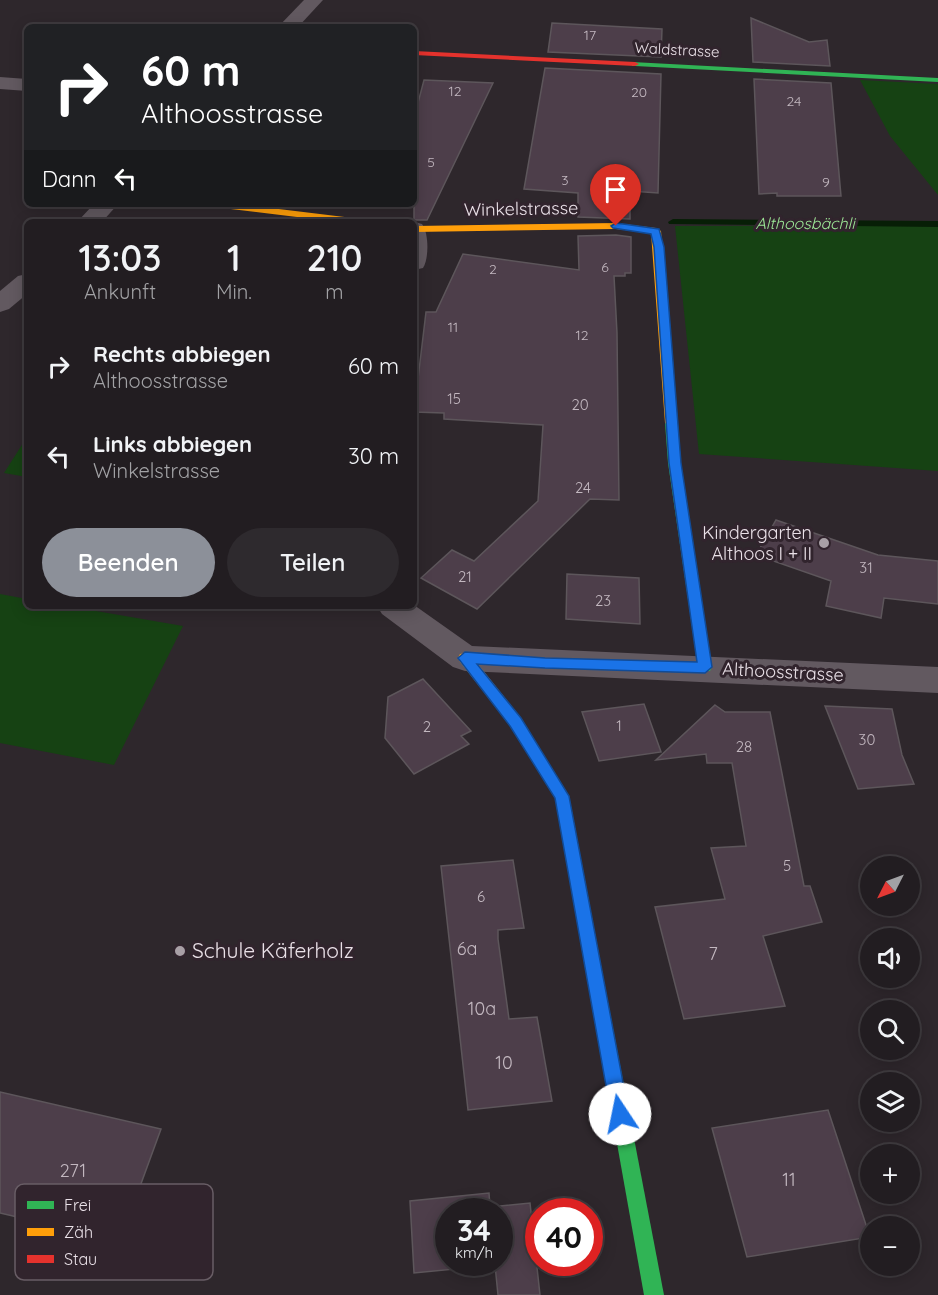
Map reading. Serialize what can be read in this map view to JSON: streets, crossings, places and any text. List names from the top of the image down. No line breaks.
{"streets":{"street":["Waldstrasse","Winkelstrasse","Althoosstrasse"]},"crossings":[["Winkelstrasse","Althoosstrasse"]],"water":["Althoosbächli"],"places":["Kindergarten Althoos I + II","Schule Käferholz"],"house_numbers":["17","12","20","24","5","3","9","6","2","11","12","15","20","24","31","21","23","1","2","30","28","5","6","6a","7","10a","10","271","11"],"legend":["Frei","Zäh","Stau"],"north":"bottom left","page":{"turn":["60 m","Althoosstrasse"],"then":"Dann","eta":["13:03","Ankunft","1","Min.","210","m"],"list":[{"name":"Rechts abbiegen","note":"Althoosstrasse","value":"60 m"},{"name":"Links abbiegen","note":"Winkelstrasse","value":"30 m"}],"buttons":["Beenden","Teilen"],"map_buttons":["+","−"],"speed":"34 km/h","limit":"40"}}
